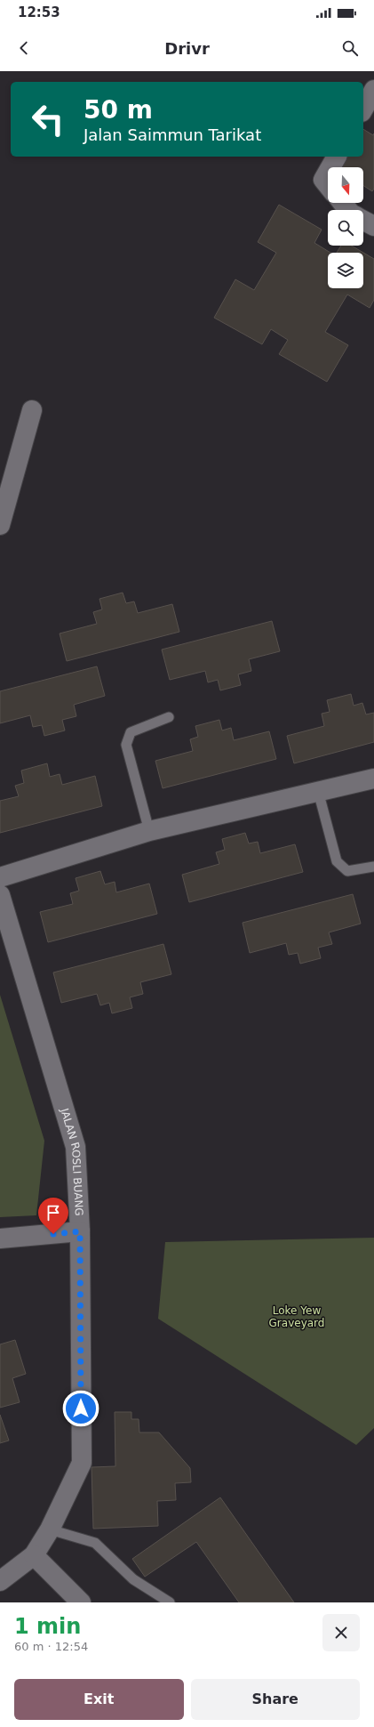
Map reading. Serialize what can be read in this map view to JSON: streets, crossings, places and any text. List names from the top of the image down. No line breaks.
{"streets":{"street":["JALAN ROSLI BUANG"]},"parks":["Loke Yew Graveyard"],"north":"bottom","page":{"status":"12:53","header":"Drivr","turn":["50 m","Jalan Saimmun Tarikat"],"heading":["1 min","60 m · 12:54"],"buttons":["Exit","Share"]}}
